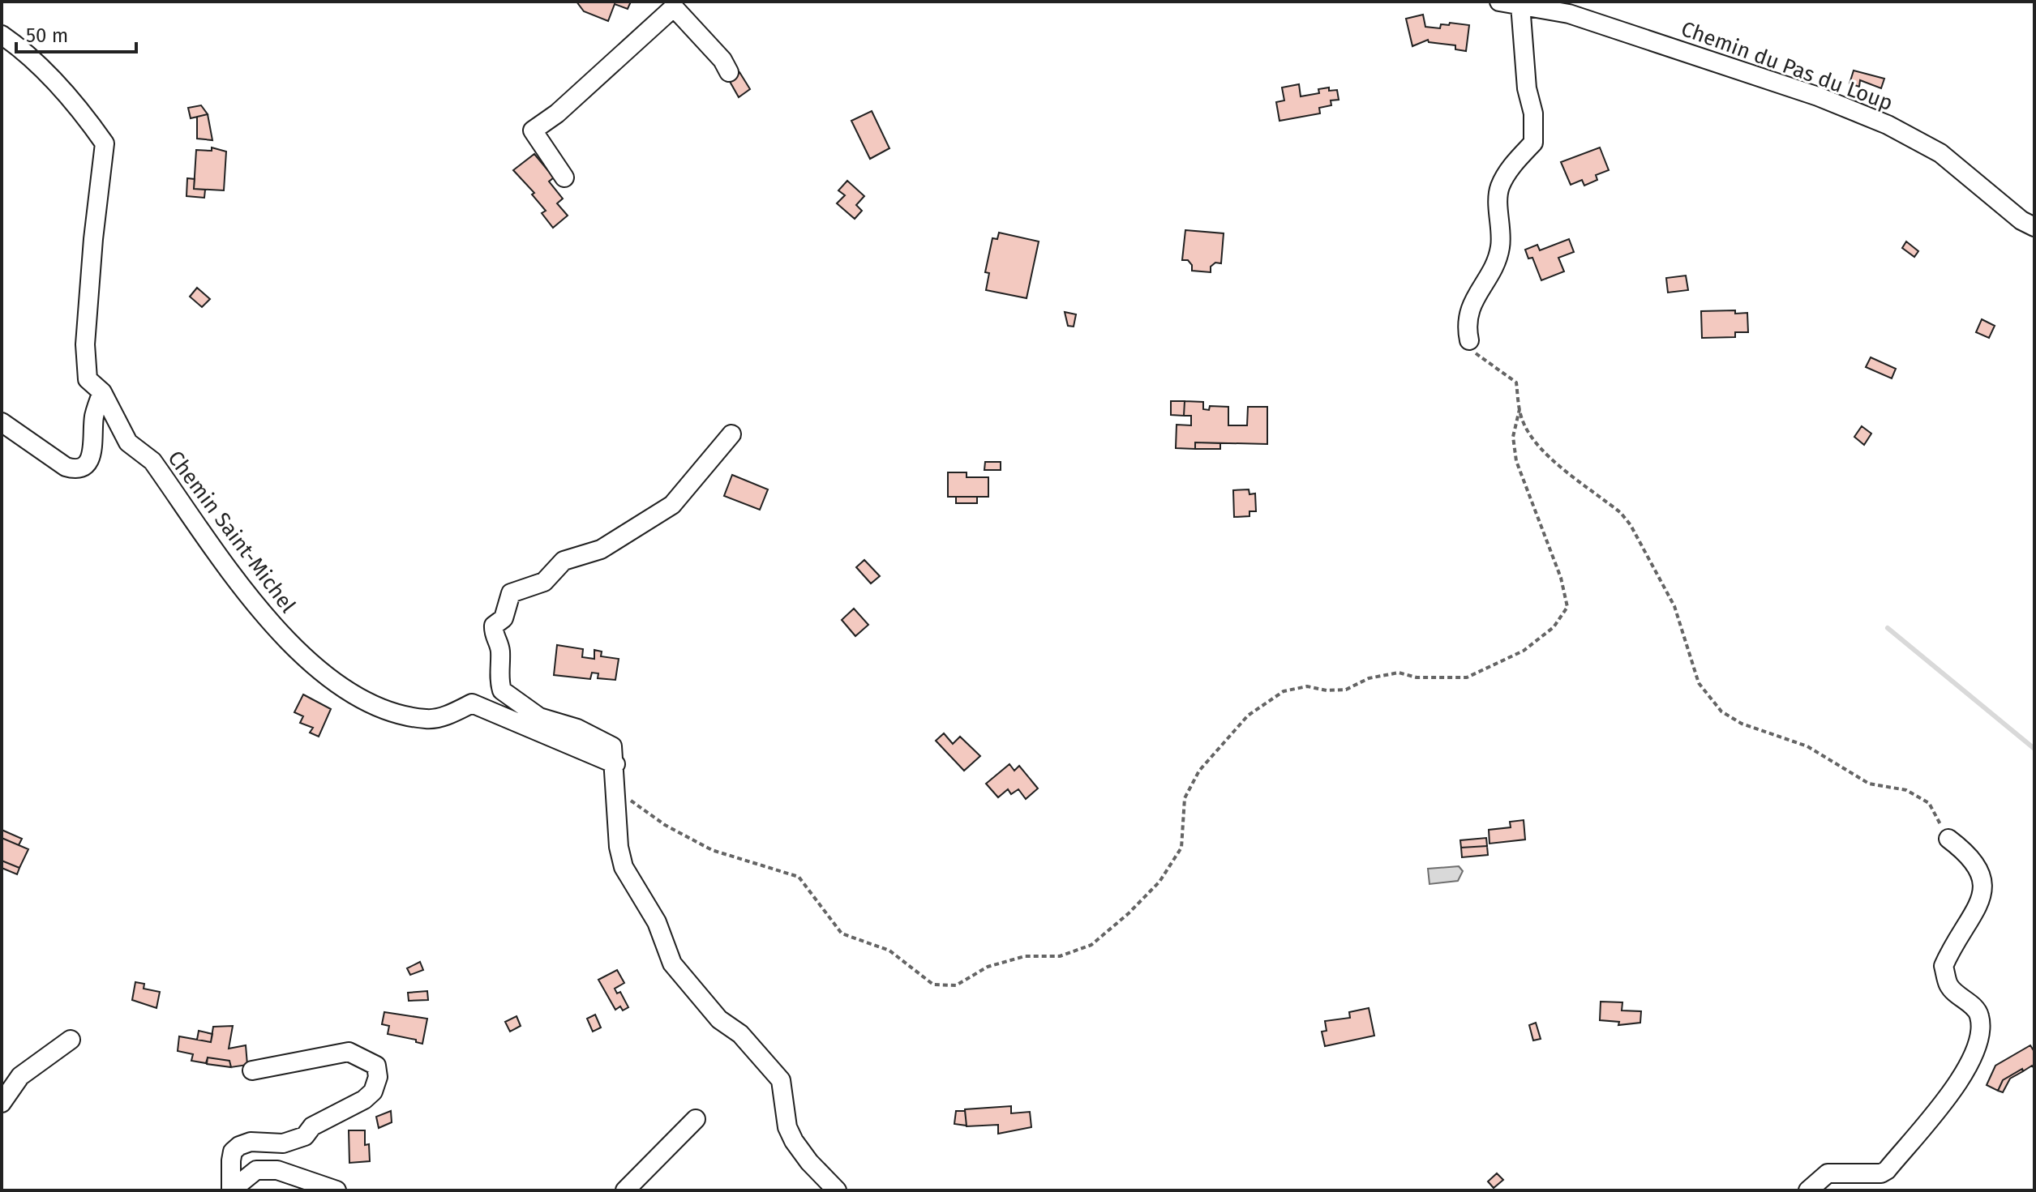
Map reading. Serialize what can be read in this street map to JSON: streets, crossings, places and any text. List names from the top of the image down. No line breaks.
{"streets":{"street":["Chemin du Pas du Loup","Chemin Saint-Michel"]},"scale_bar":"50 m"}
